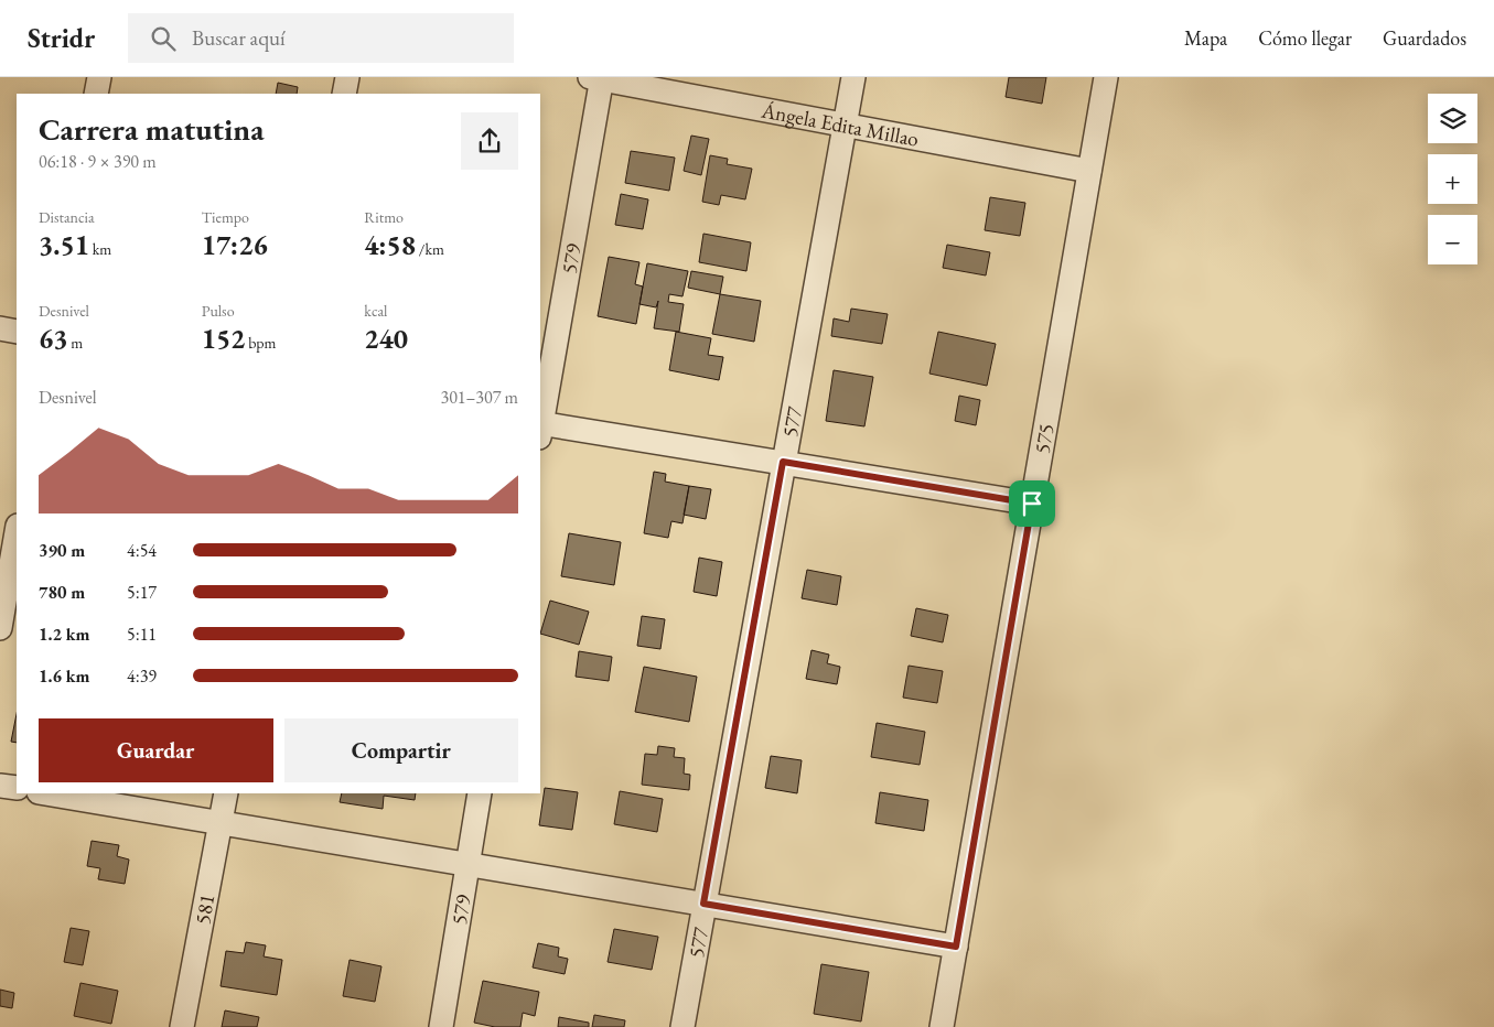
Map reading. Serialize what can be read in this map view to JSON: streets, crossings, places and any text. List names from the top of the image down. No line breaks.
{"streets":{"street":["Ángela Edita Millao","579","577","575","581"]},"crossings":[["Ángela Edita Millao","579"],["Ángela Edita Millao","577"],["Ángela Edita Millao","575"]],"page":{"header":"Stridr","search":"Buscar aquí","nav":["Mapa","Cómo llegar","Guardados"],"map_buttons":["+","−"],"heading":["Carrera matutina","06:18 · 9 × 390 m"],"stats":[["Distancia","3.51 km"],["Tiempo","17:26"],["Ritmo","4:58 /km"],["Desnivel","63 m"],["Pulso","152 bpm"],["kcal","240"]],"chart":["Desnivel","301–307 m"],"list":[{"name":"390 m","note":"4:54"},{"name":"780 m","note":"5:17"},{"name":"1.2 km","note":"5:11"},{"name":"1.6 km","note":"4:39"}],"buttons":["Guardar","Compartir"]}}
